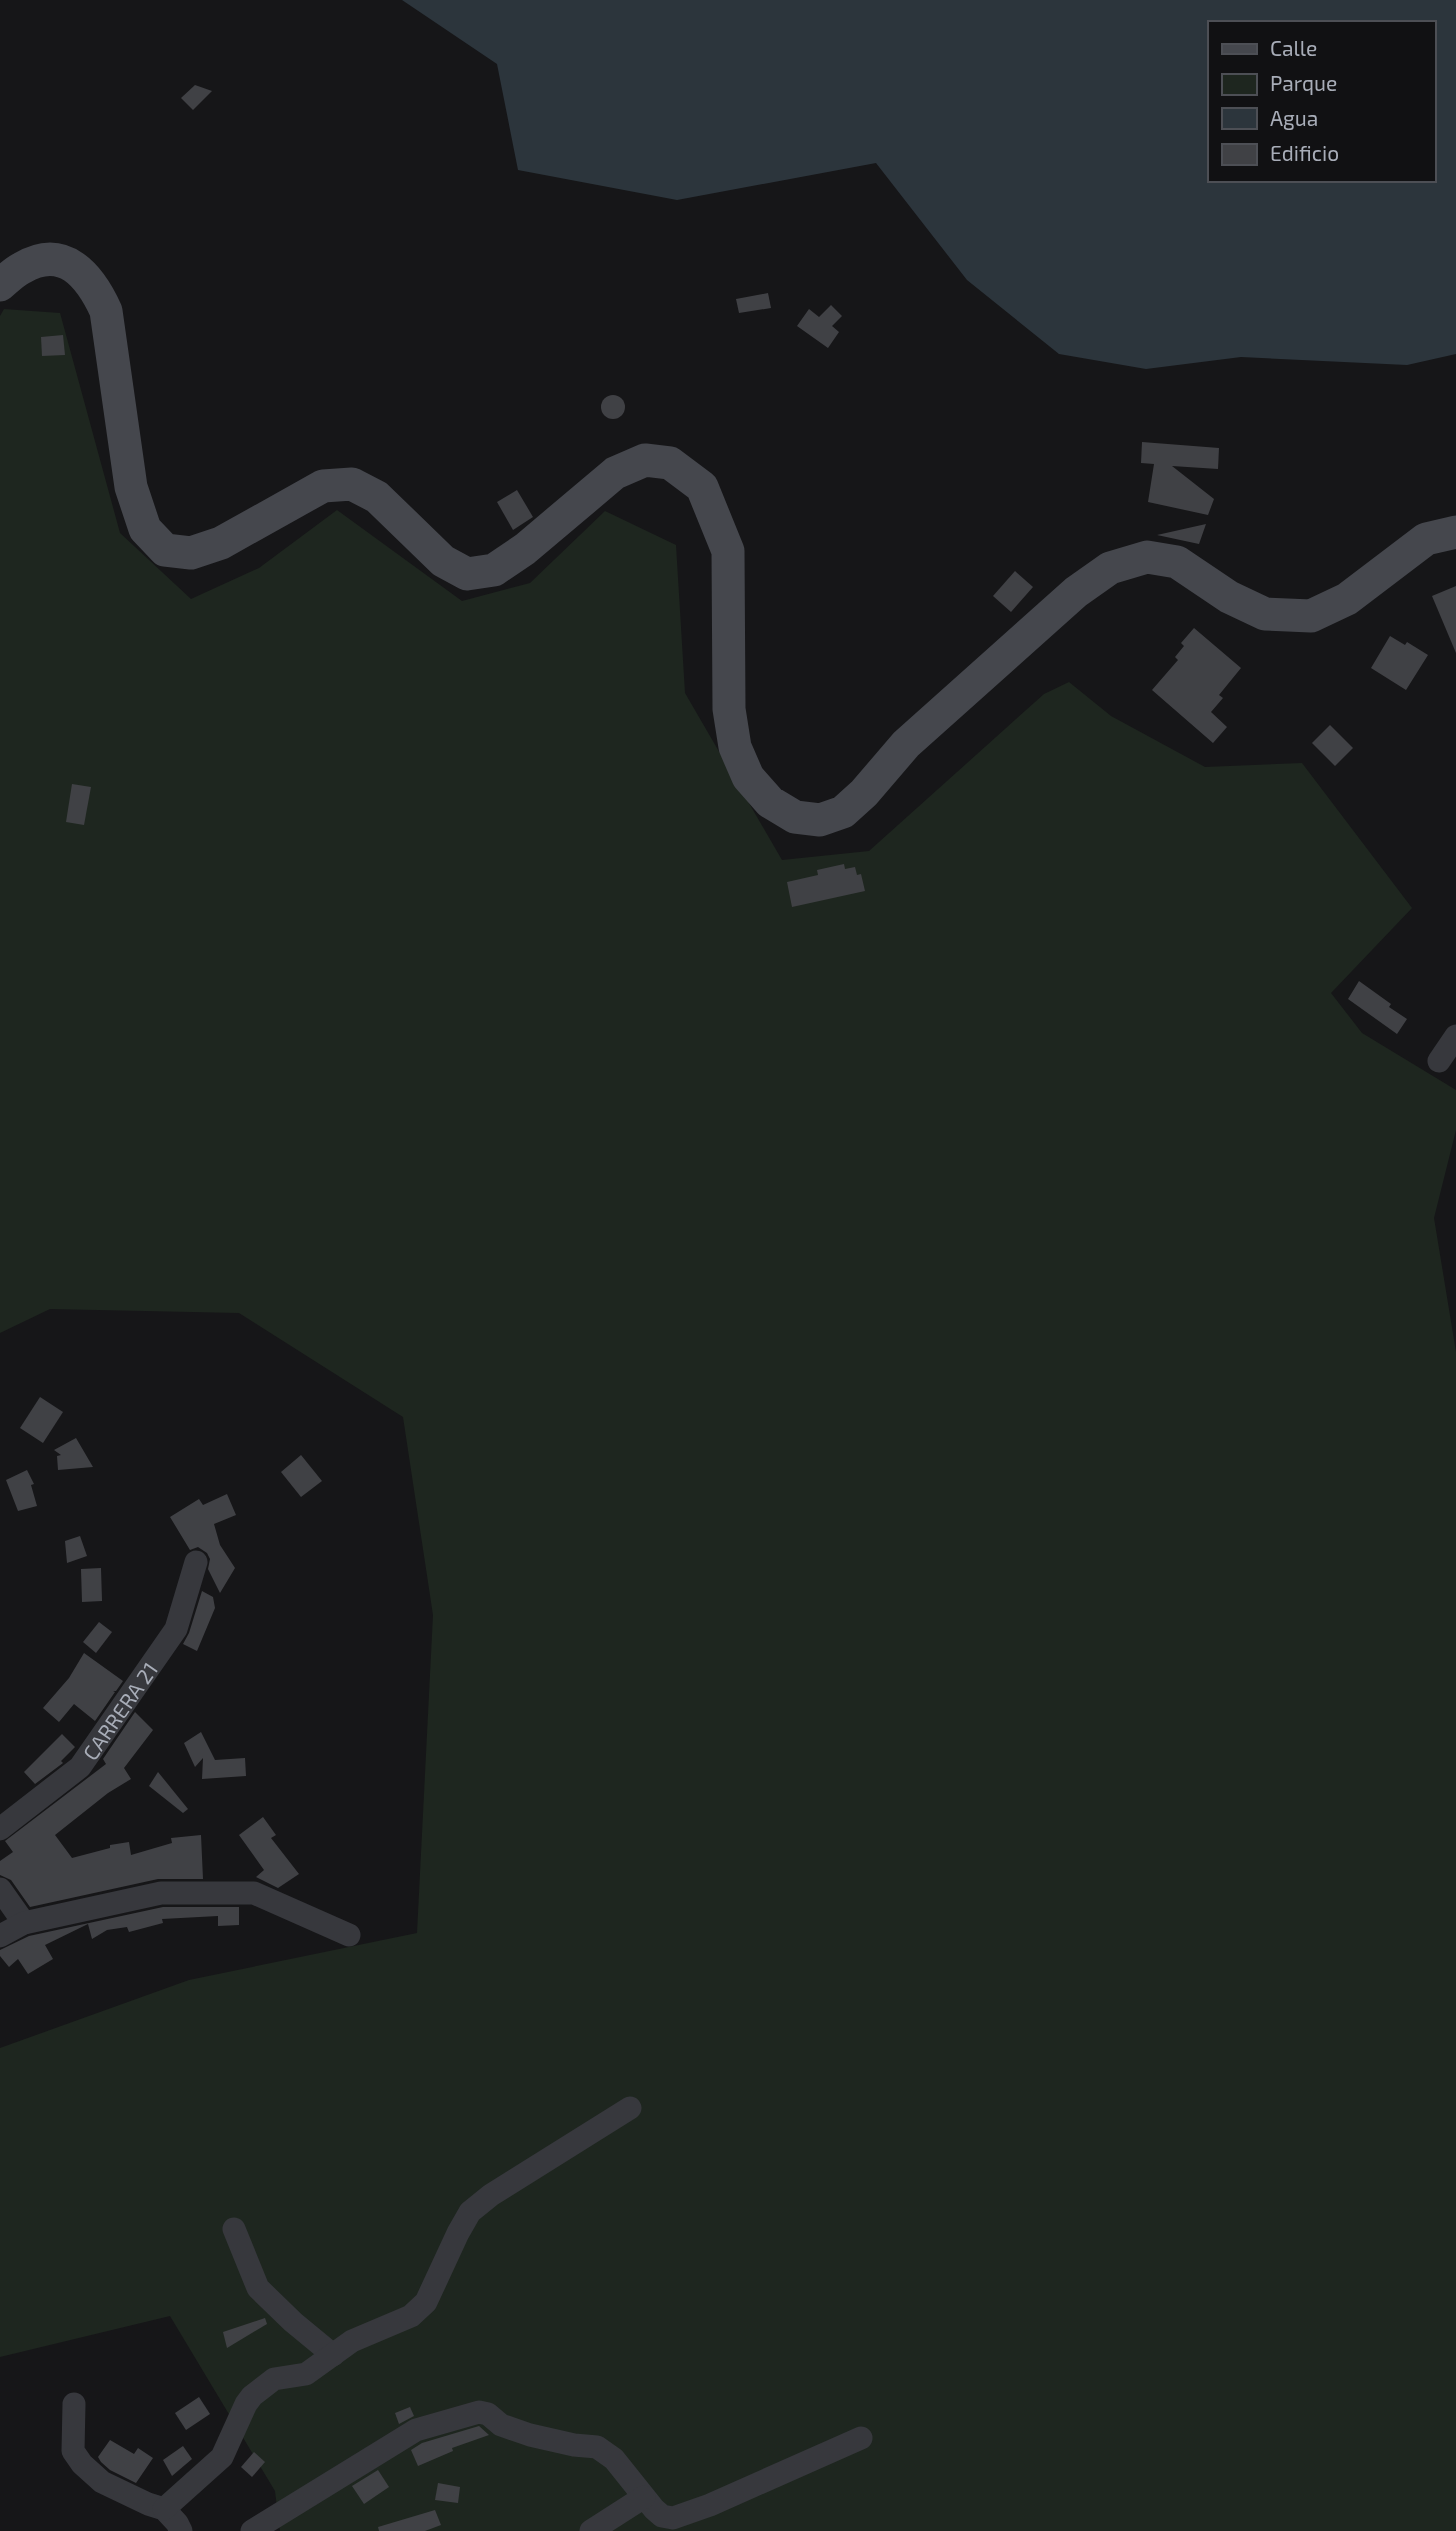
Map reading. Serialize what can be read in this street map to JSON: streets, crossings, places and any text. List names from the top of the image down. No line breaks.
{"streets":{"street":["CARRERA 21"]},"legend":["Calle","Parque","Agua","Edificio"]}
